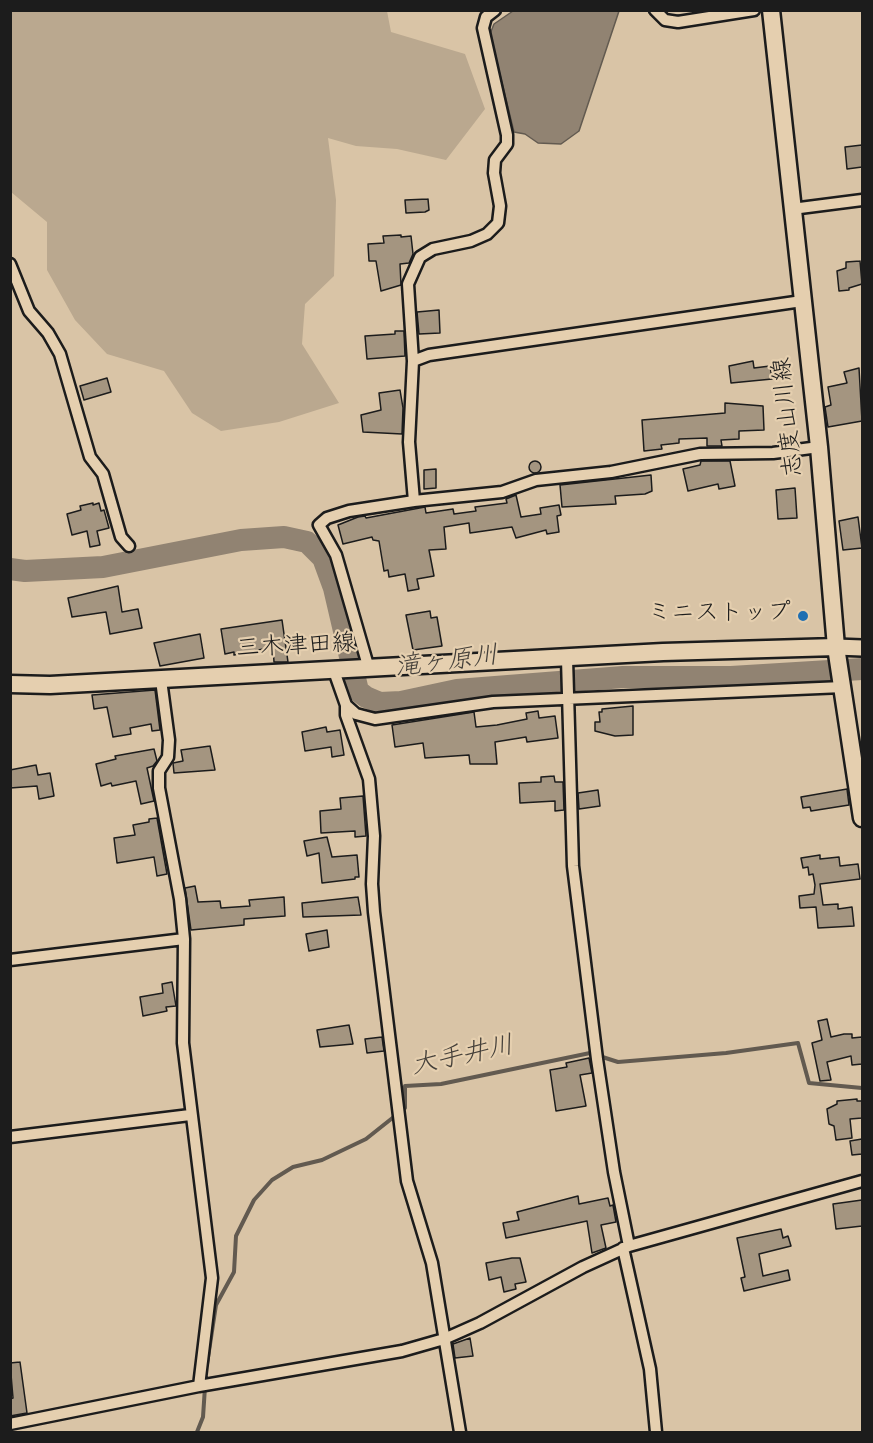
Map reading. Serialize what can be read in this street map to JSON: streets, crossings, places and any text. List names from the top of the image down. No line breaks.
{"streets":{"main road":["志度山川線","三木津田線"]},"crossings":[["志度山川線","三木津田線"]],"water":["滝ヶ原川","大手井川"],"places":["ミニストップ"]}
